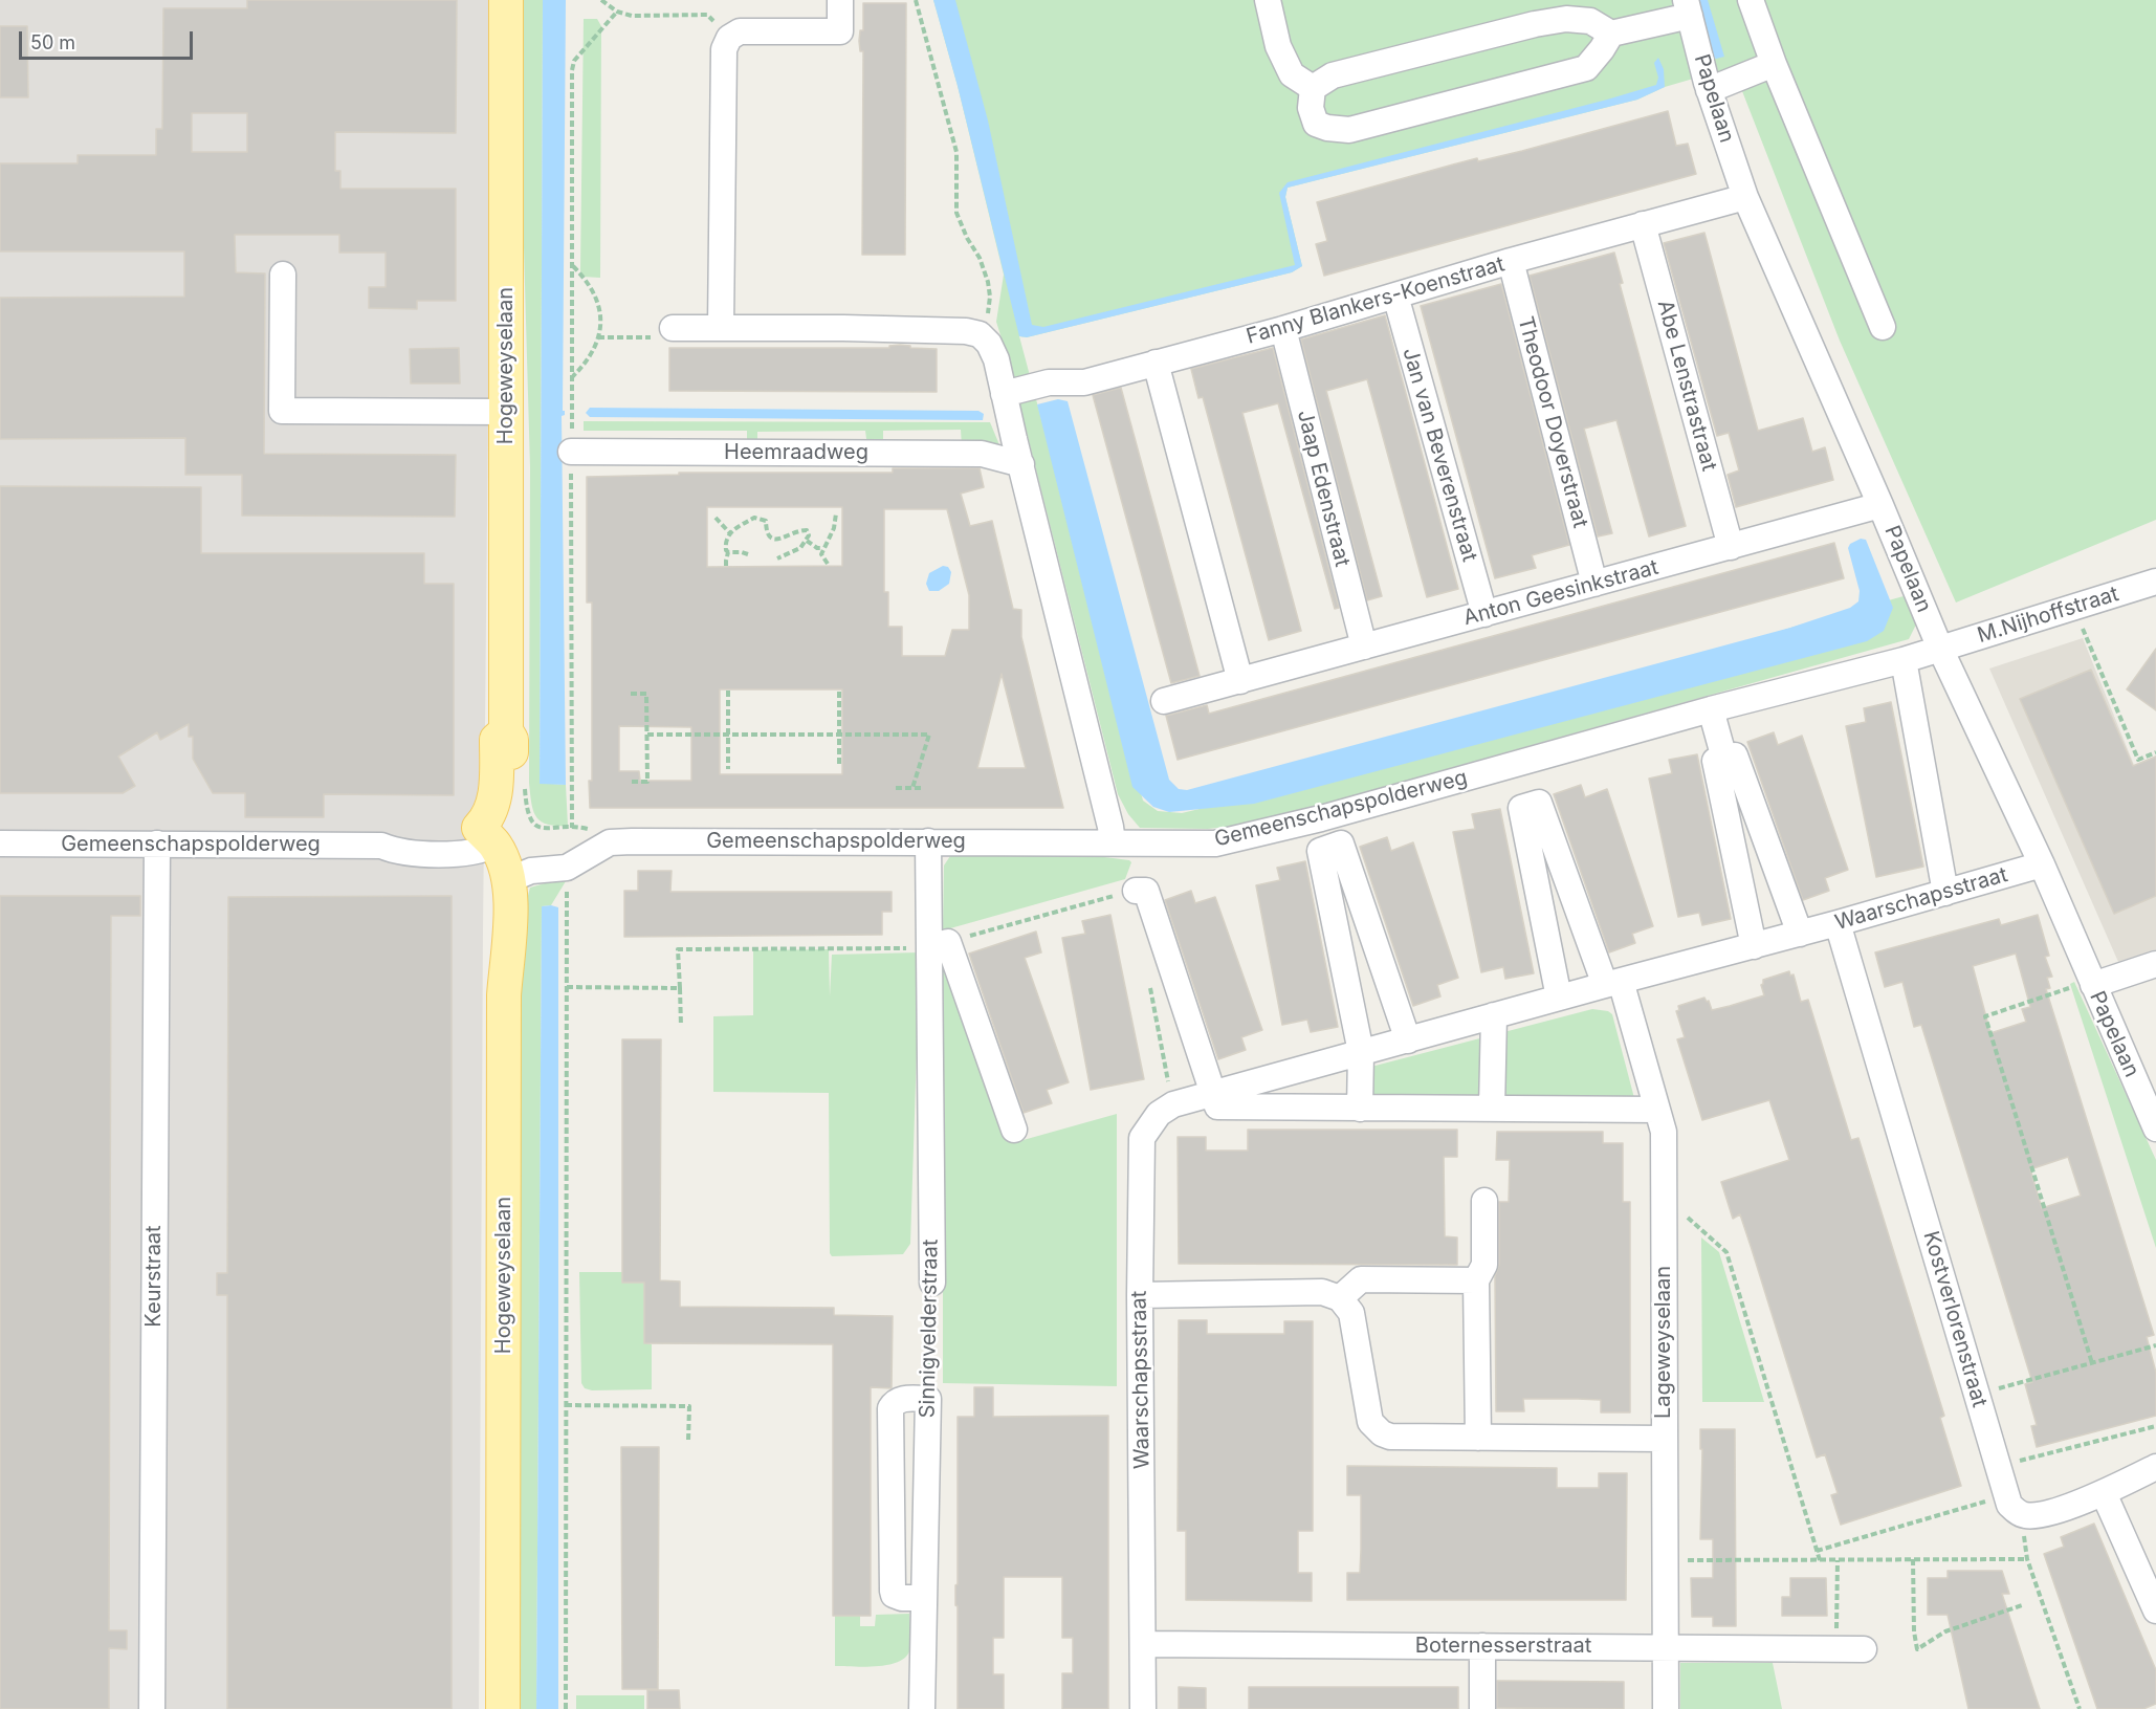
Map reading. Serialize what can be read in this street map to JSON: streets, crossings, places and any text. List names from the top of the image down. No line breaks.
{"streets":{"main road":["Hogeweyselaan"],"street":["Papelaan","Fanny Blankers-Koenstraat","Abe Lenstrastraat","Theodoor Doyerstraat","Heemraadweg","Jan van Beverenstraat","Jaap Edenstraat","Anton Geesinkstraat","M.Nijhoffstraat","Gemeenschapspolderweg","Waarschapsstraat","Keurstraat","Kostverlorenstraat","Sinnigvelderstraat","Lageweyselaan","Boternesserstraat"]},"crossings":[["Papelaan","Fanny Blankers-Koenstraat"],["Papelaan","Anton Geesinkstraat"],["Papelaan","M.Nijhoffstraat"],["Papelaan","Gemeenschapspolderweg"],["Papelaan","Waarschapsstraat"],["Fanny Blankers-Koenstraat","Abe Lenstrastraat"],["Fanny Blankers-Koenstraat","Theodoor Doyerstraat"],["Fanny Blankers-Koenstraat","Jan van Beverenstraat"],["Fanny Blankers-Koenstraat","Jaap Edenstraat"],["Hogeweyselaan","Gemeenschapspolderweg"],["Abe Lenstrastraat","Anton Geesinkstraat"],["Theodoor Doyerstraat","Anton Geesinkstraat"],["Jan van Beverenstraat","Anton Geesinkstraat"],["Jaap Edenstraat","Anton Geesinkstraat"],["M.Nijhoffstraat","Gemeenschapspolderweg"],["Gemeenschapspolderweg","Keurstraat"],["Gemeenschapspolderweg","Sinnigvelderstraat"],["Waarschapsstraat","Kostverlorenstraat"],["Waarschapsstraat","Lageweyselaan"],["Waarschapsstraat","Boternesserstraat"],["Lageweyselaan","Boternesserstraat"]],"scale_bar":"50 m"}
